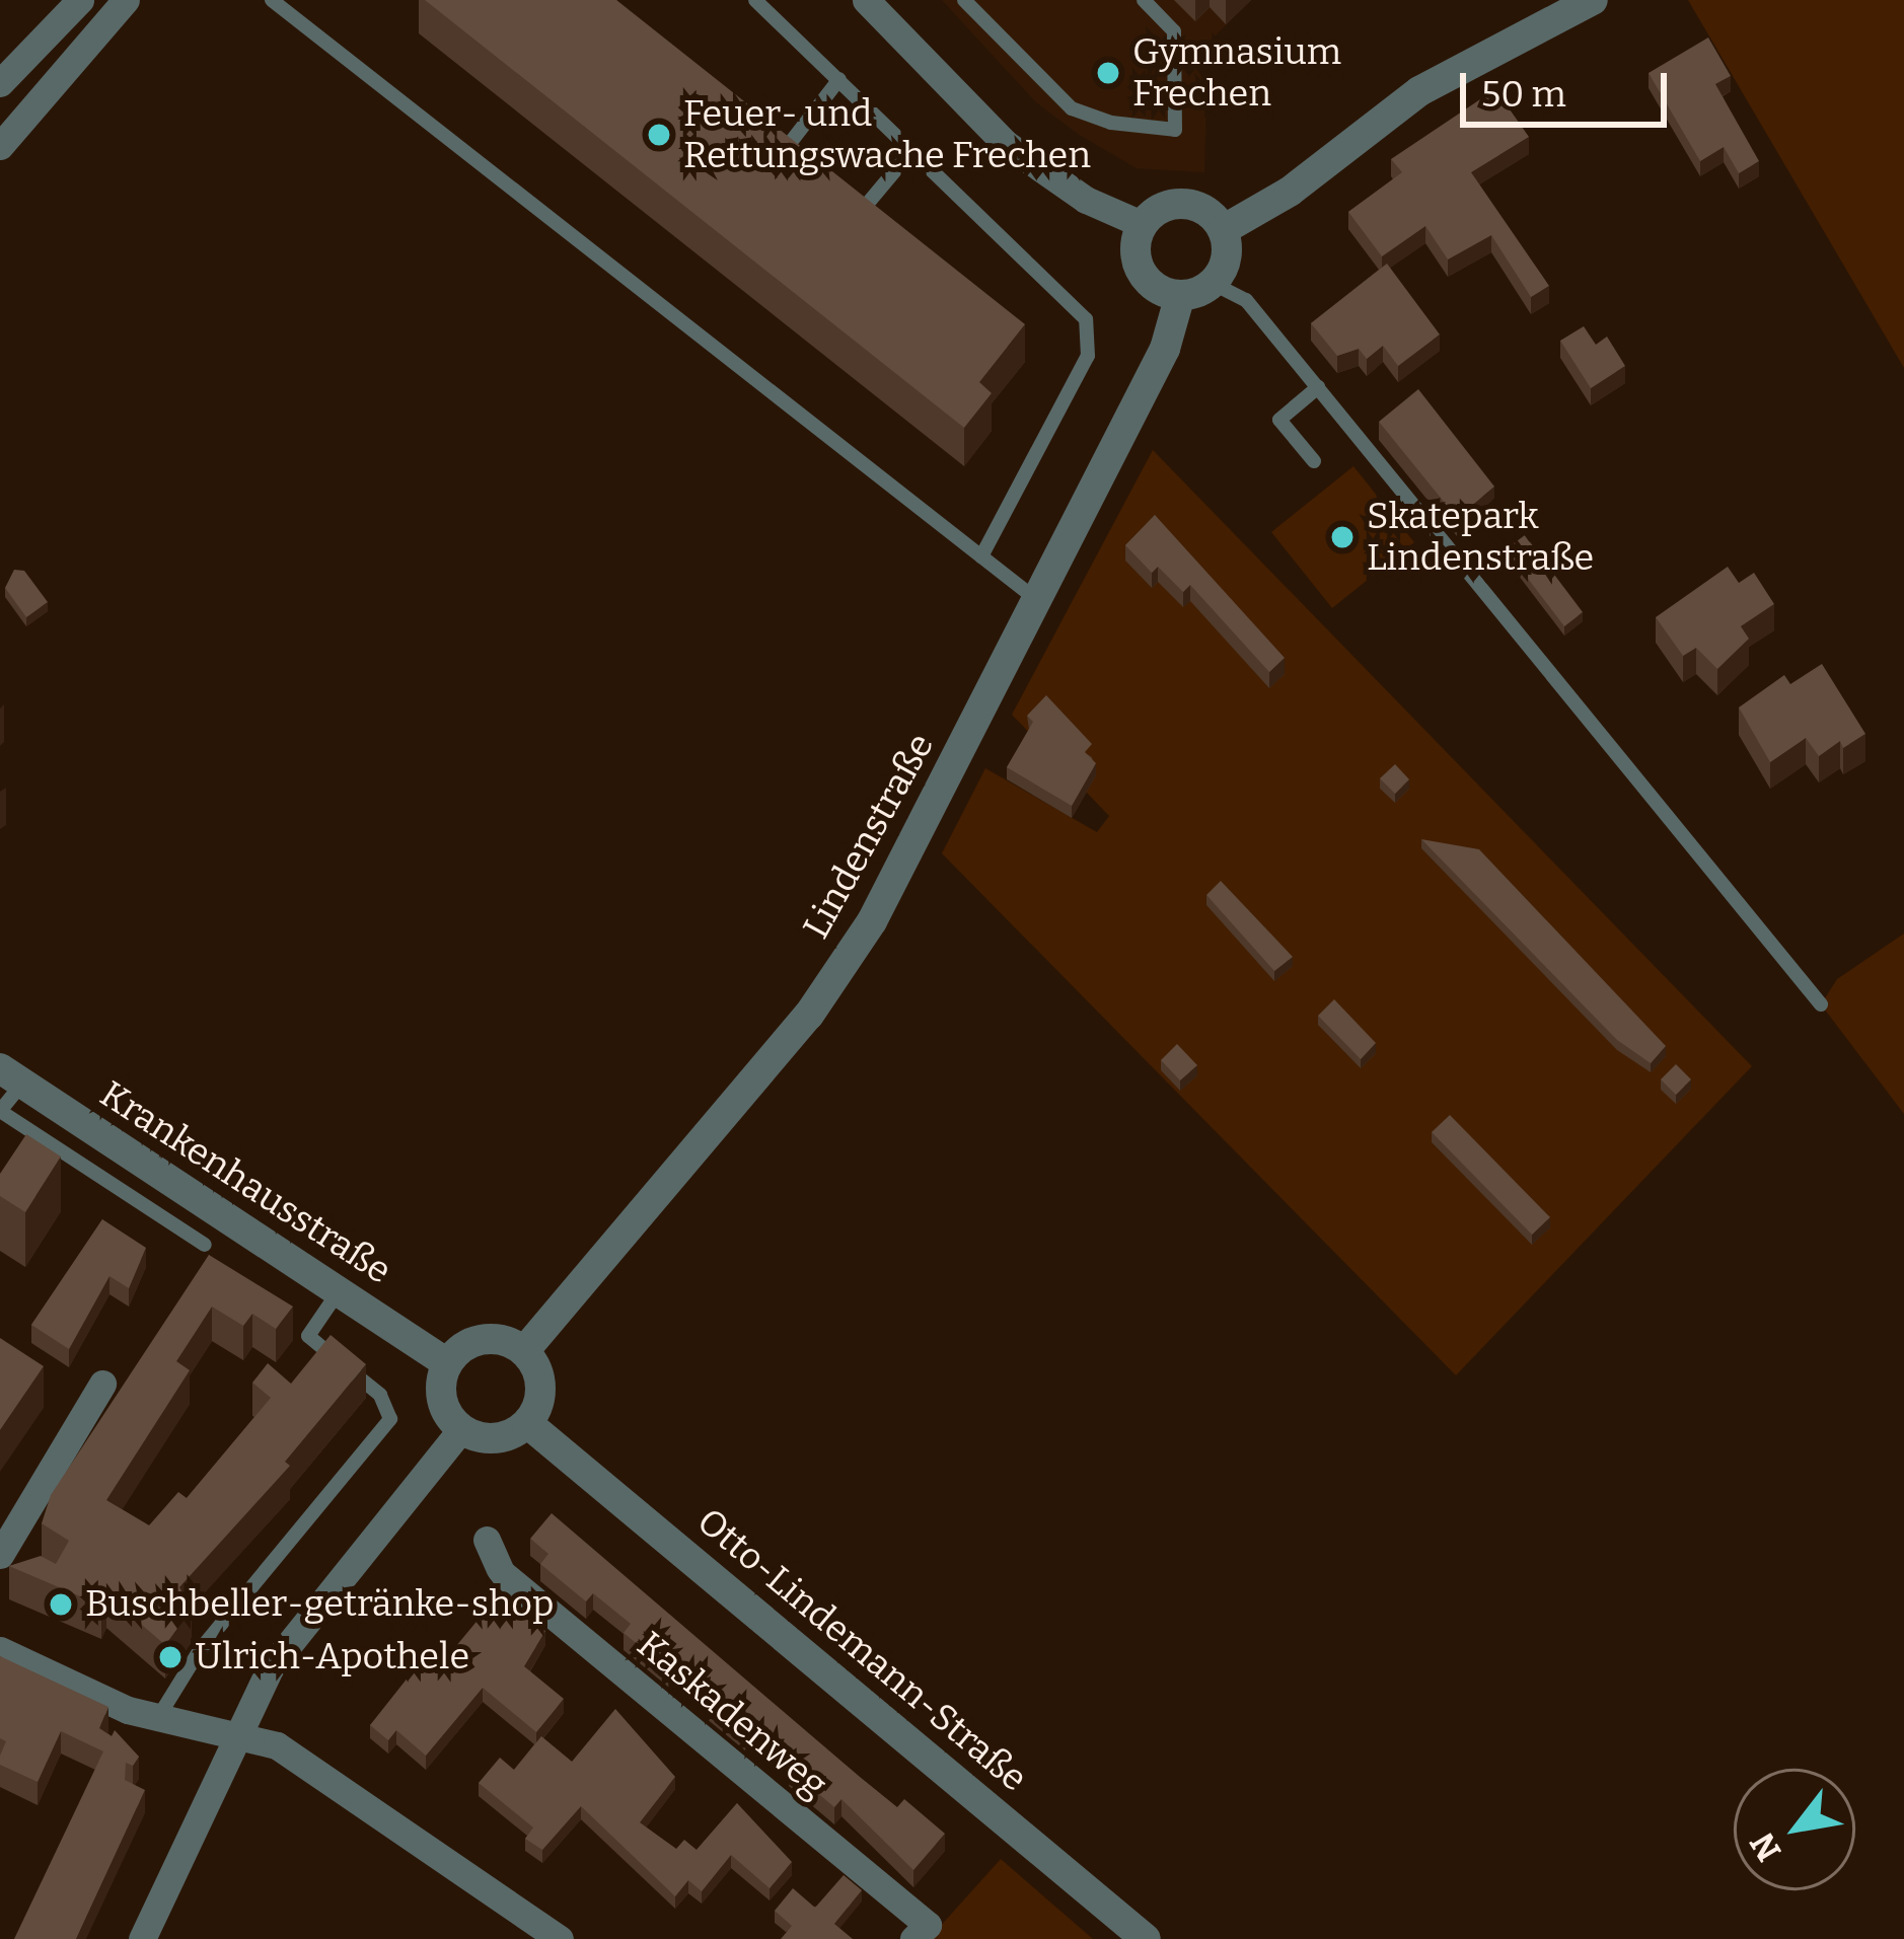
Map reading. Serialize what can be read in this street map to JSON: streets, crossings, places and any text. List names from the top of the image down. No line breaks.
{"streets":{"street":["Lindenstraße","Krankenhausstraße","Otto-Lindemann-Straße","Kaskadenweg"]},"crossings":[["Lindenstraße","Krankenhausstraße"],["Lindenstraße","Otto-Lindemann-Straße"],["Krankenhausstraße","Otto-Lindemann-Straße"]],"places":["Gymnasium Frechen","Feuer- und Rettungswache Frechen","Skatepark Lindenstraße","Buschbeller-getränke-shop","Ulrich-Apothele"],"scale_bar":"50 m","north":"bottom left"}
